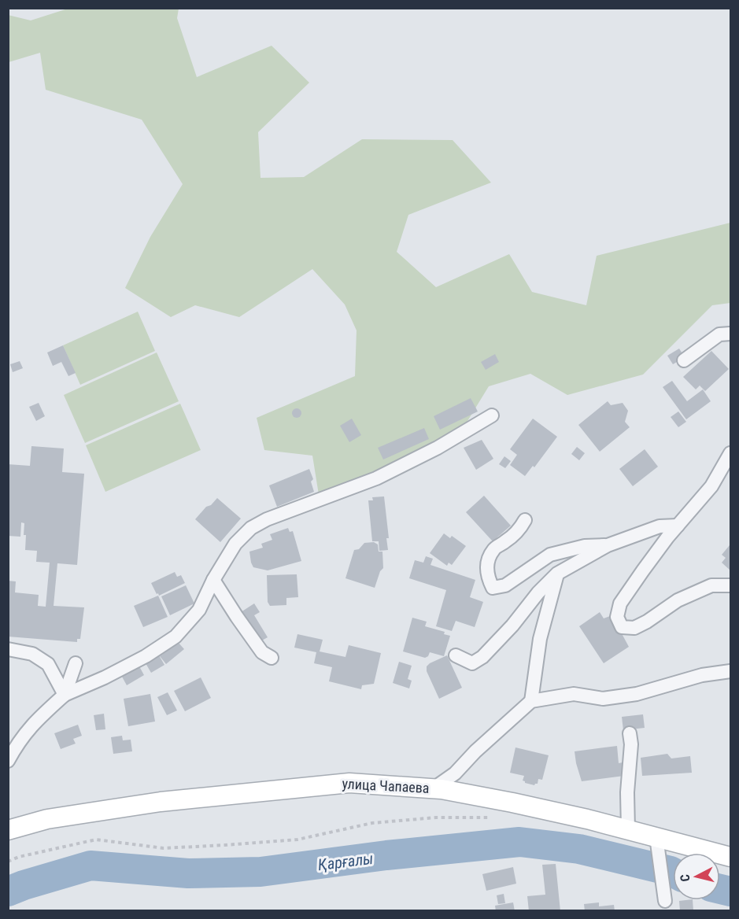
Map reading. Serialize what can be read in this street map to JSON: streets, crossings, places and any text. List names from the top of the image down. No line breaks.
{"streets":{"street":["улица Чапаева"]},"water":["Қарғалы"],"north":"left"}
